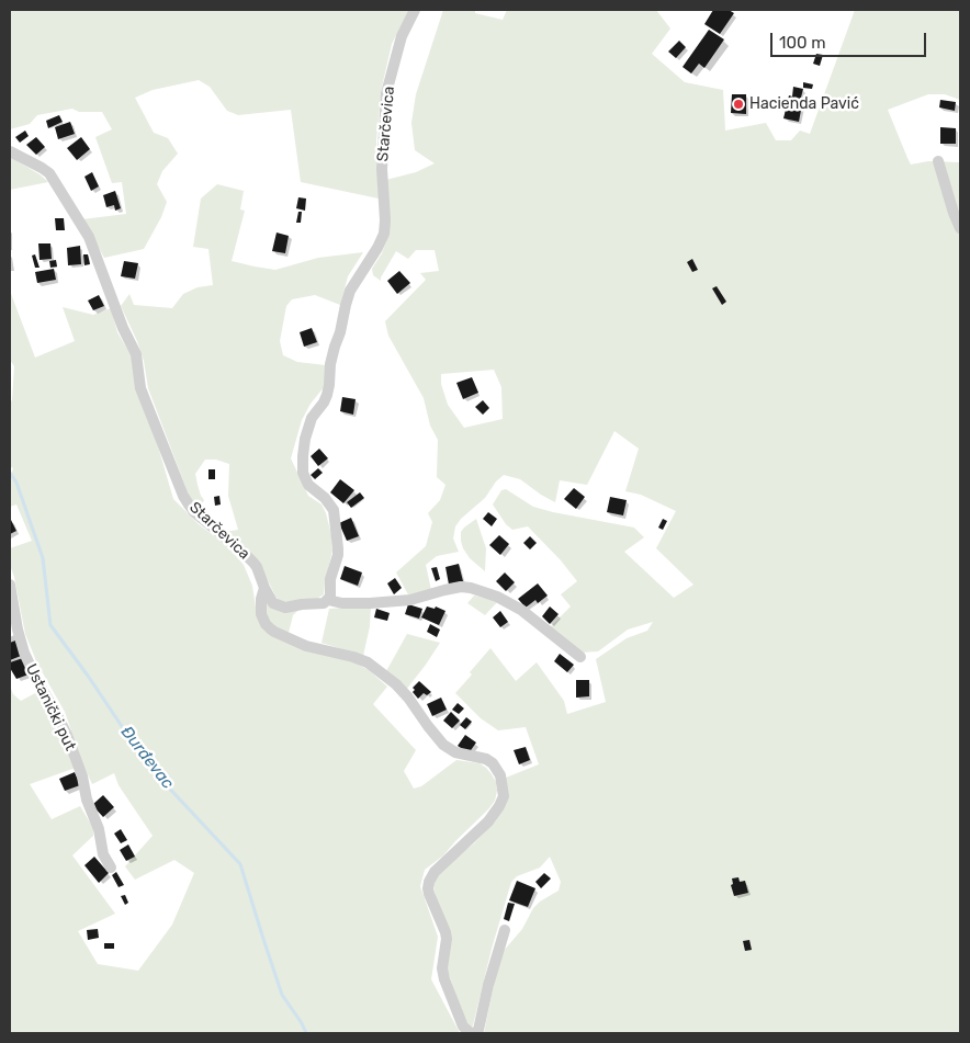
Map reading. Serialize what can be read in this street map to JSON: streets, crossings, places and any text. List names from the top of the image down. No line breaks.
{"streets":{"street":["Starčevica","Ustanički put"]},"water":["Đurđevac"],"places":["Hacienda Pavić"],"scale_bar":"100 m"}
